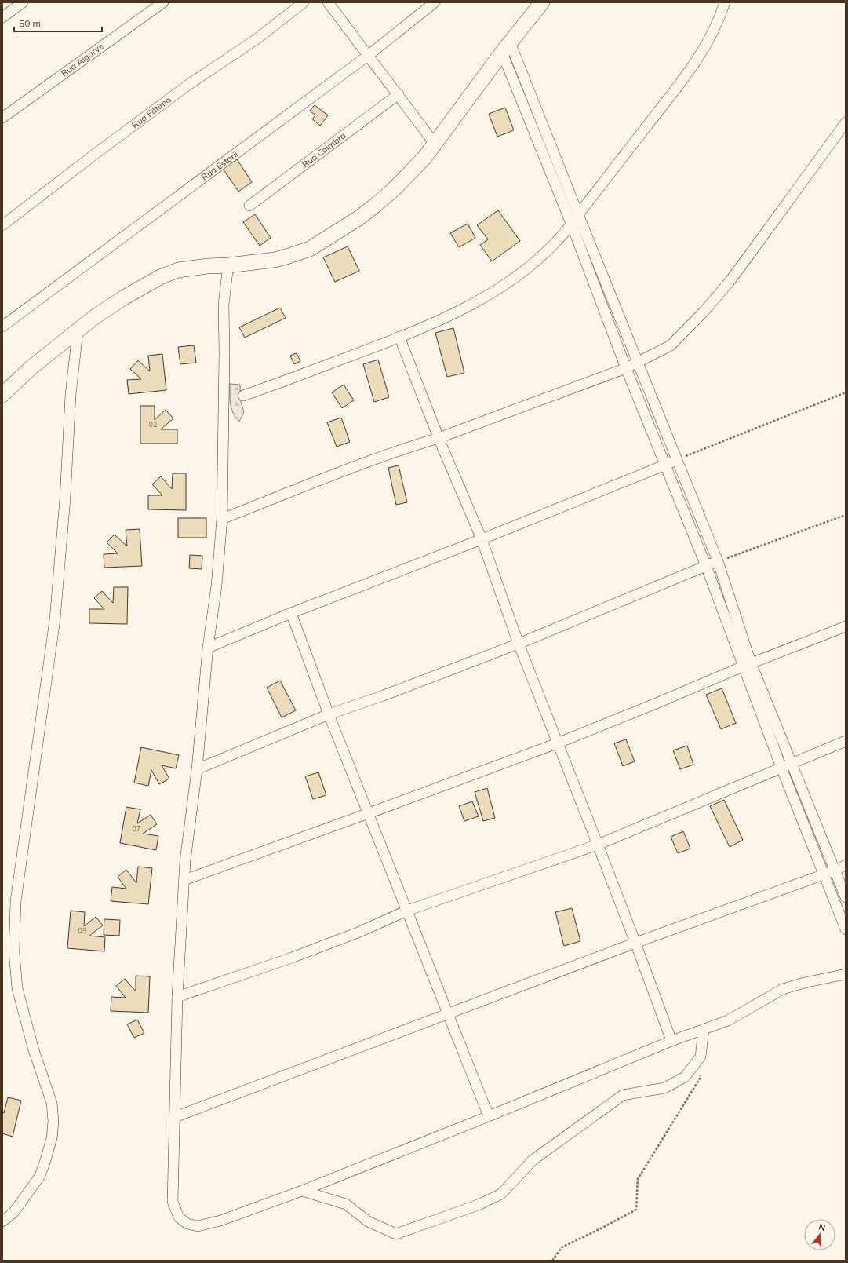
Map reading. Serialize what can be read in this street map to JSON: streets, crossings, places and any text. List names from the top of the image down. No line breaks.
{"streets":{"street":["Rua Algarve","Rua Fátima","Rua Coimbra","Rua Estoril"]},"house_numbers":["02","07","09"],"scale_bar":"50 m","north":"top"}
